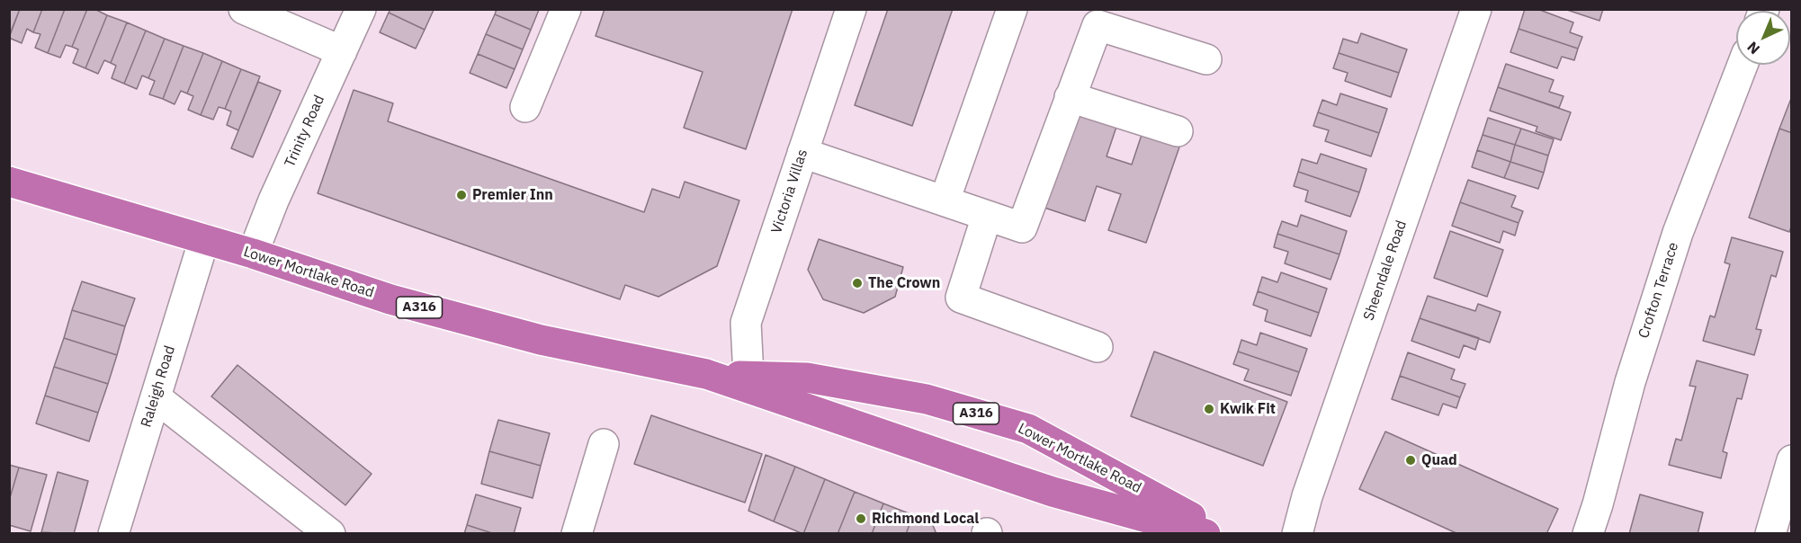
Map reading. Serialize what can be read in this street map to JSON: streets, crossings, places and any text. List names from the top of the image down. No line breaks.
{"streets":{"highway":["Lower Mortlake Road","A316"],"street":["Trinity Road","Victoria Villas","Sheendale Road","Crofton Terrace","Raleigh Road"]},"crossings":[["Trinity Road","Lower Mortlake Road"],["Victoria Villas","Lower Mortlake Road"],["Lower Mortlake Road","Raleigh Road"]],"places":["Premier Inn","The Crown","Kwik Fit","Quad","Richmond Local"],"north":"bottom left"}
